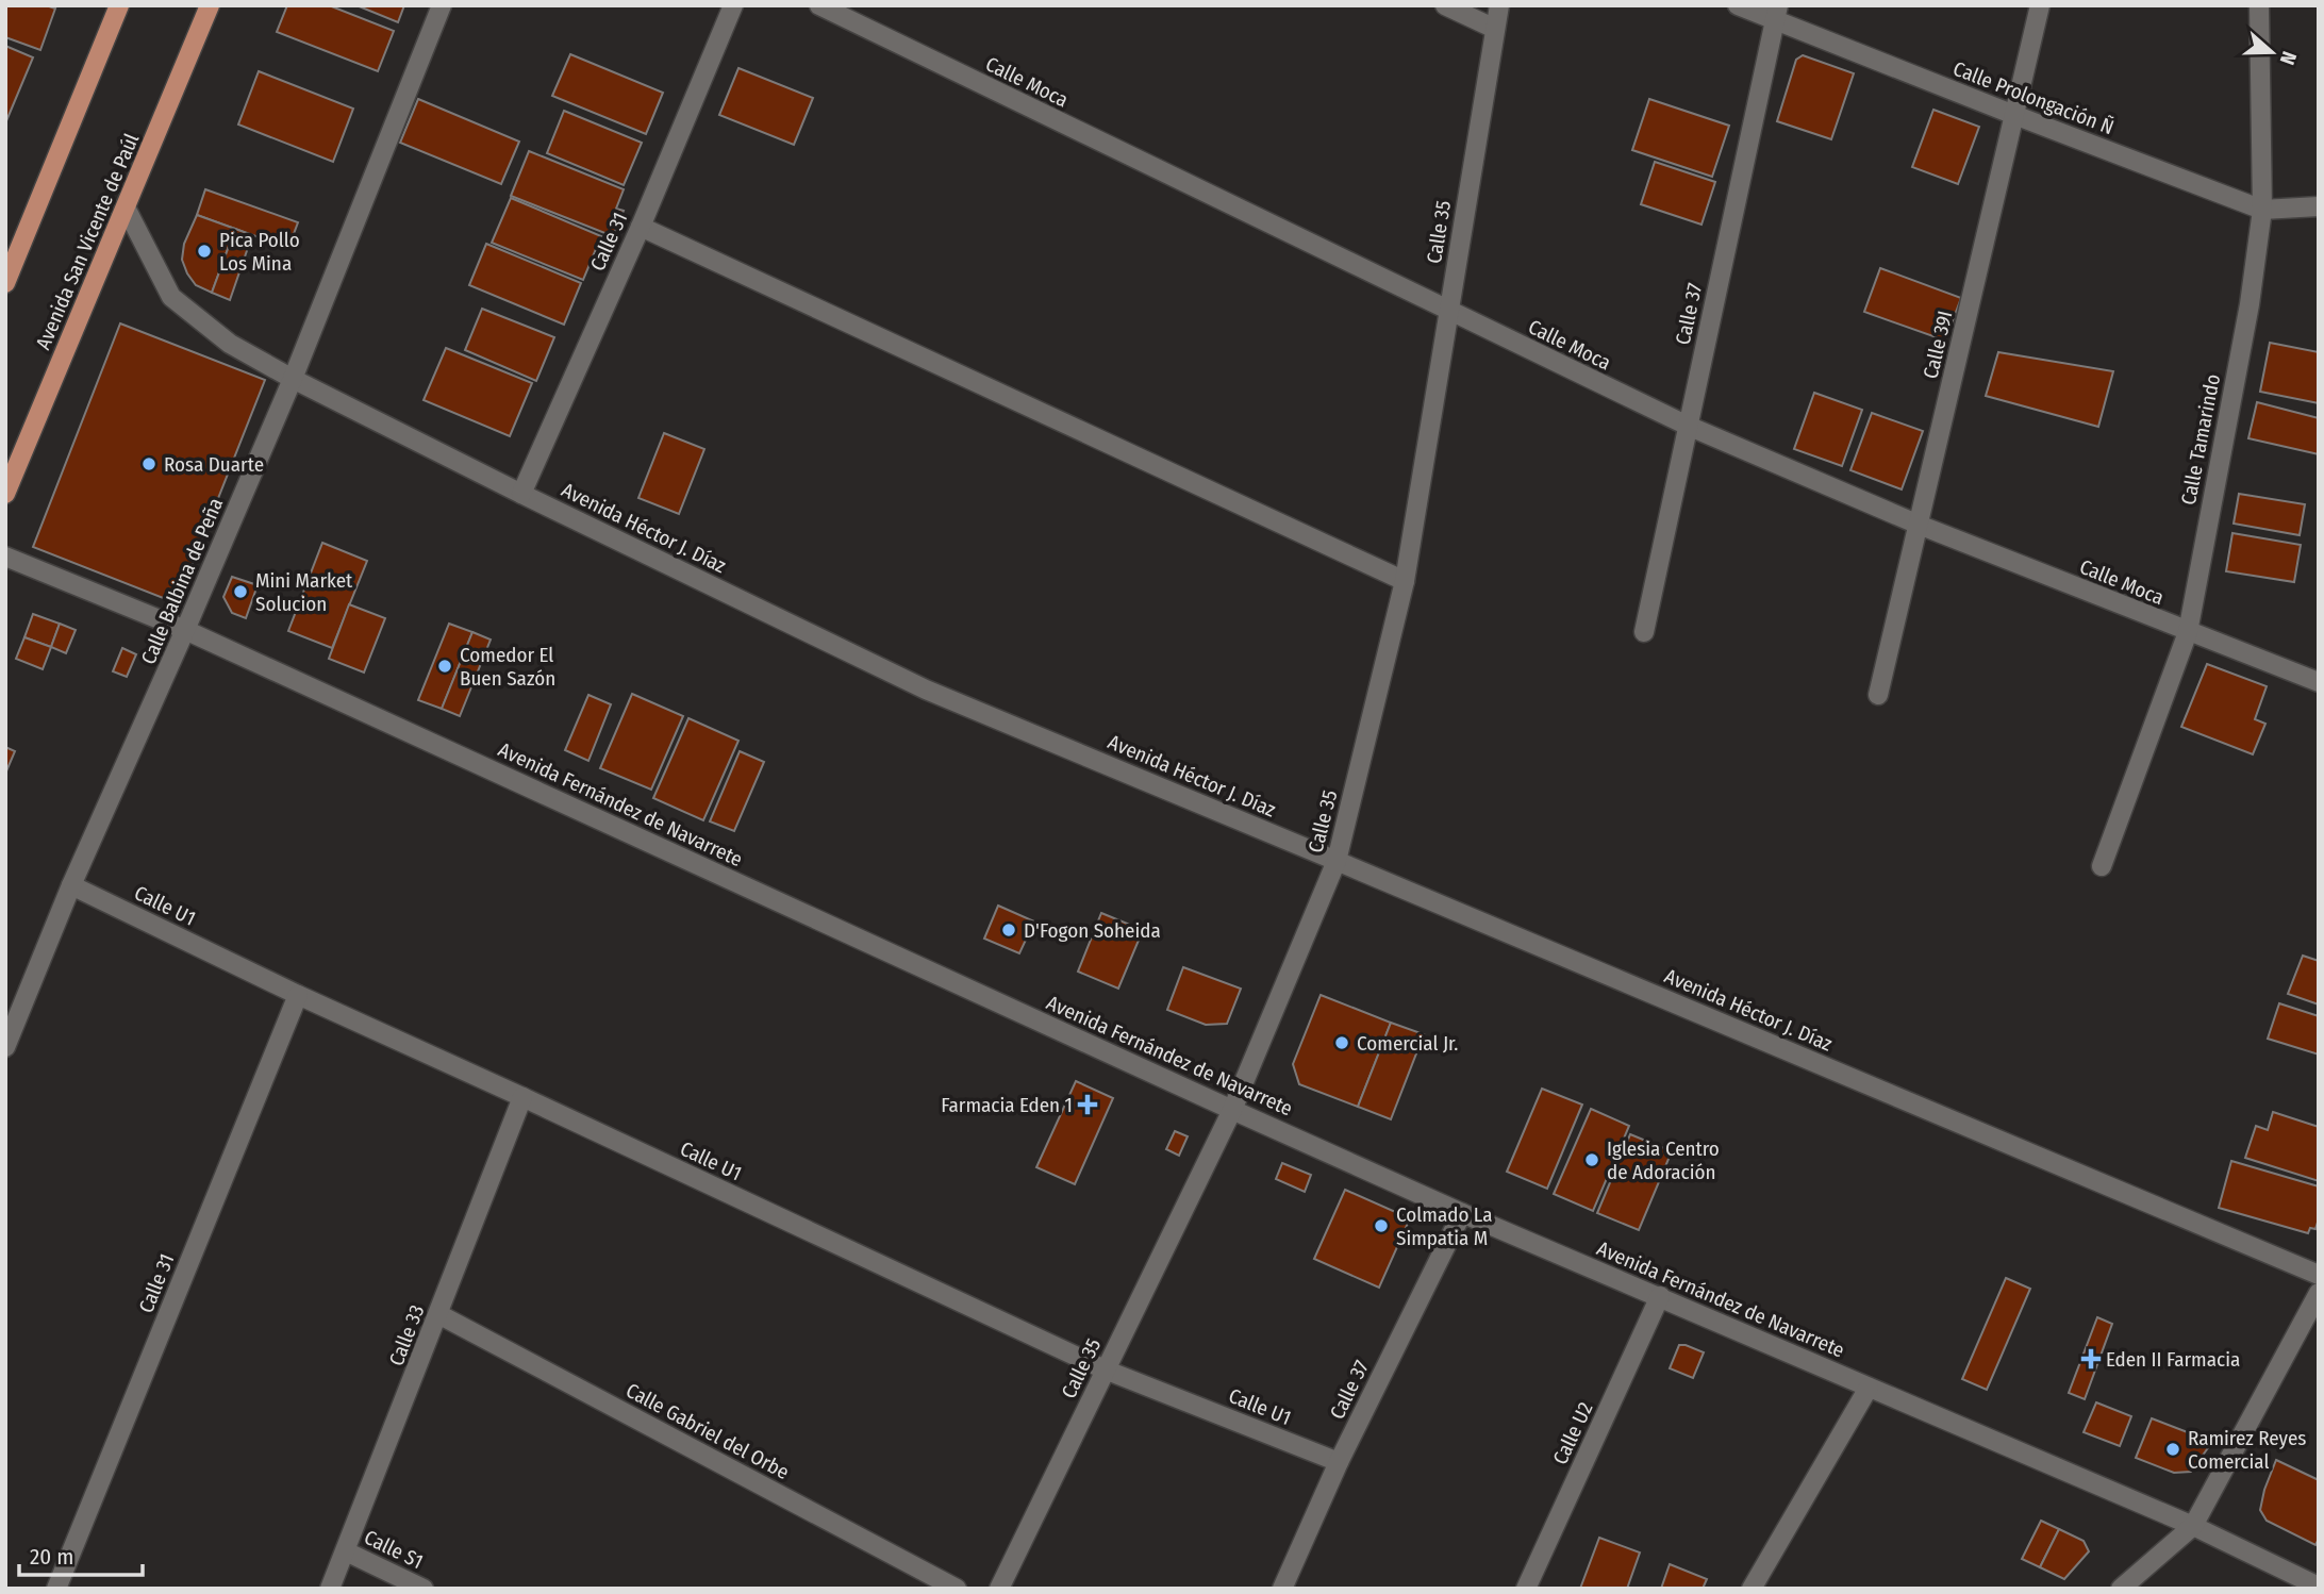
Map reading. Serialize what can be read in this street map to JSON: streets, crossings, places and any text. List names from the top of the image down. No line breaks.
{"streets":{"main road":["Avenida San Vicente de Paúl"],"street":["Calle Moca","Calle Prolongación Ñ","Calle 35","Calle 31","Calle 37","Calle 39I","Calle Tamarindo","Avenida Héctor J. Díaz","Calle Balbina de Peña","Avenida Fernández de Navarrete","Calle U1","Calle 33","Calle Gabriel del Orbe","Calle U2","Calle S1"]},"crossings":[["Calle Moca","Calle 35"],["Calle Moca","Calle 37"],["Calle Moca","Calle 39I"],["Calle Moca","Calle Tamarindo"],["Calle Prolongación Ñ","Calle 37"],["Calle Prolongación Ñ","Calle 39I"],["Calle Prolongación Ñ","Calle Tamarindo"],["Calle 35","Avenida Héctor J. Díaz"],["Calle 35","Avenida Fernández de Navarrete"],["Calle 35","Calle U1"],["Avenida San Vicente de Paúl","Avenida Héctor J. Díaz"],["Calle 31","Avenida Héctor J. Díaz"],["Calle 31","Calle U1"],["Calle 37","Avenida Fernández de Navarrete"],["Calle 37","Calle U1"],["Avenida Héctor J. Díaz","Calle Balbina de Peña"],["Calle Balbina de Peña","Avenida Fernández de Navarrete"],["Calle Balbina de Peña","Calle U1"],["Avenida Fernández de Navarrete","Calle U2"],["Calle U1","Calle 33"],["Calle 33","Calle Gabriel del Orbe"],["Calle 33","Calle S1"]],"places":{"other":["Pica Pollo Los Mina","Rosa Duarte","Mini Market Solucion","Comedor El Buen Sazón","D'Fogon Soheida","Comercial Jr.","Iglesia Centro de Adoración","Colmado La Simpatia M","Ramirez Reyes Comercial"],"health":["Farmacia Eden 1","Eden II Farmacia"]},"scale_bar":"20 m","north":"right"}
